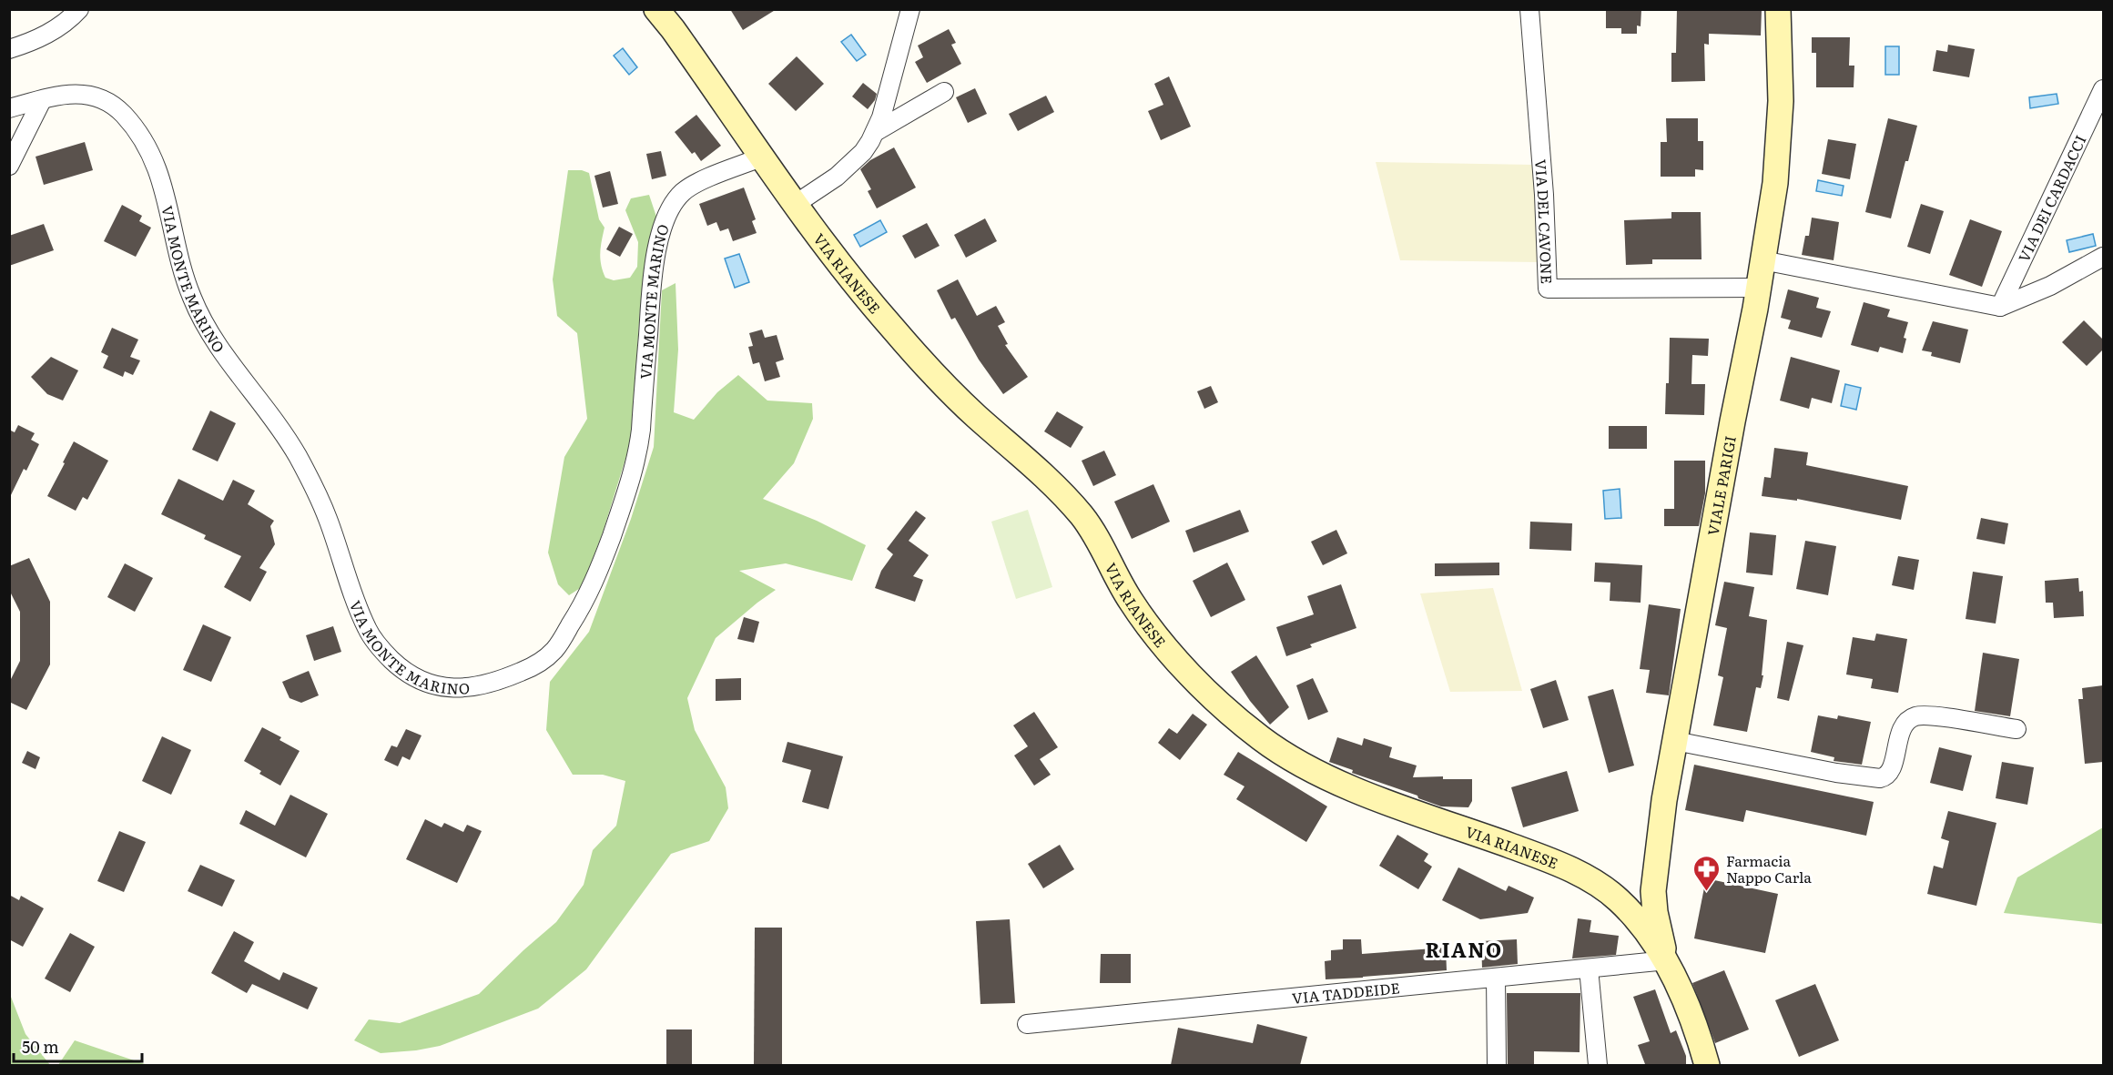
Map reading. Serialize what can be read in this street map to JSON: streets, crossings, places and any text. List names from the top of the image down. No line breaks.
{"streets":{"main road":["VIA RIANESE","VIALE PARIGI"],"street":["VIA DEI CARDACCI","VIA DEL CAVONE","VIA MONTE MARINO","VIA TADDEIDE"]},"crossings":[["VIA DEL CAVONE","VIALE PARIGI"],["VIA RIANESE","VIA MONTE MARINO"],["VIA RIANESE","VIALE PARIGI"],["VIA RIANESE","VIA TADDEIDE"],["VIALE PARIGI","VIA TADDEIDE"]],"districts":["RIANO"],"places":{"pharmacy":["Farmacia Nappo Carla"]},"scale_bar":"50 m"}
